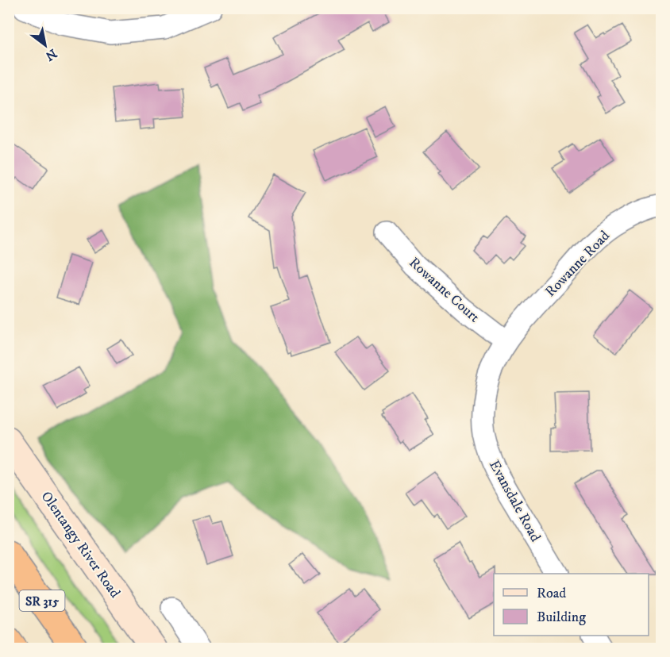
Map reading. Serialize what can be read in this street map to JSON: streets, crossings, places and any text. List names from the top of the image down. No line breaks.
{"streets":{"highway":["SR 315"],"main road":["Olentangy River Road"],"street":["Rowanne Road","Rowanne Court","Evansdale Road"]},"crossings":[["Rowanne Road","Rowanne Court"],["Rowanne Road","Evansdale Road"],["Rowanne Court","Evansdale Road"]],"legend":["Road","Building"],"north":"bottom right"}
